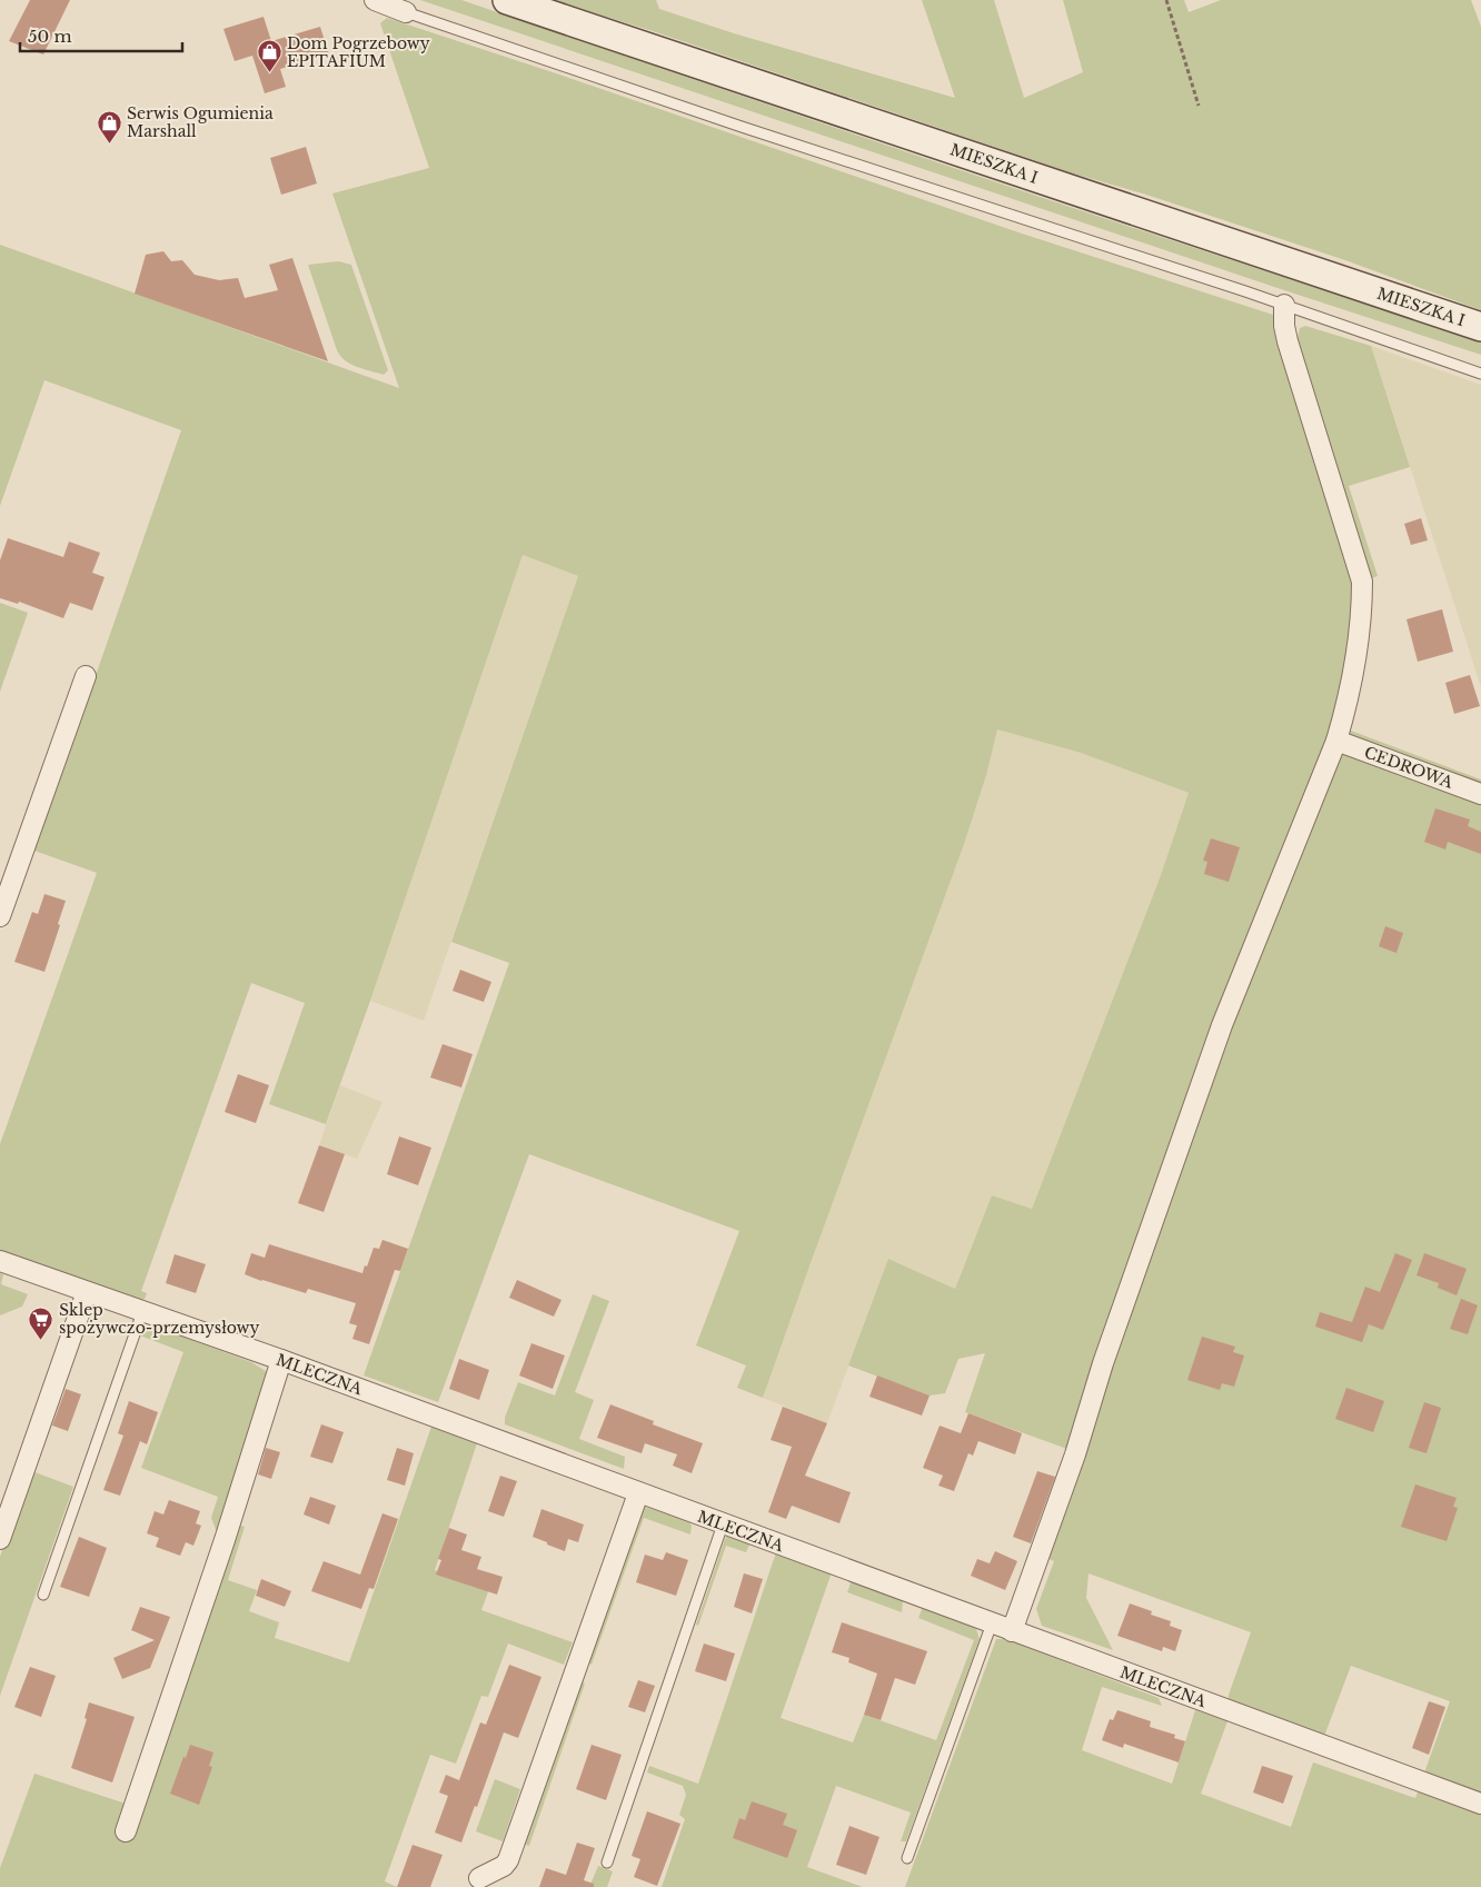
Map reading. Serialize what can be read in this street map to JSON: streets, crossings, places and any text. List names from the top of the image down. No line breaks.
{"streets":{"street":["MIESZKA I","CEDROWA","MLECZNA"]},"places":{"shop":["Dom Pogrzebowy EPITAFIUM","Serwis Ogumienia Marshall"],"supermarket":["Sklep spożywczo-przemysłowy"]},"scale_bar":"50 m"}
